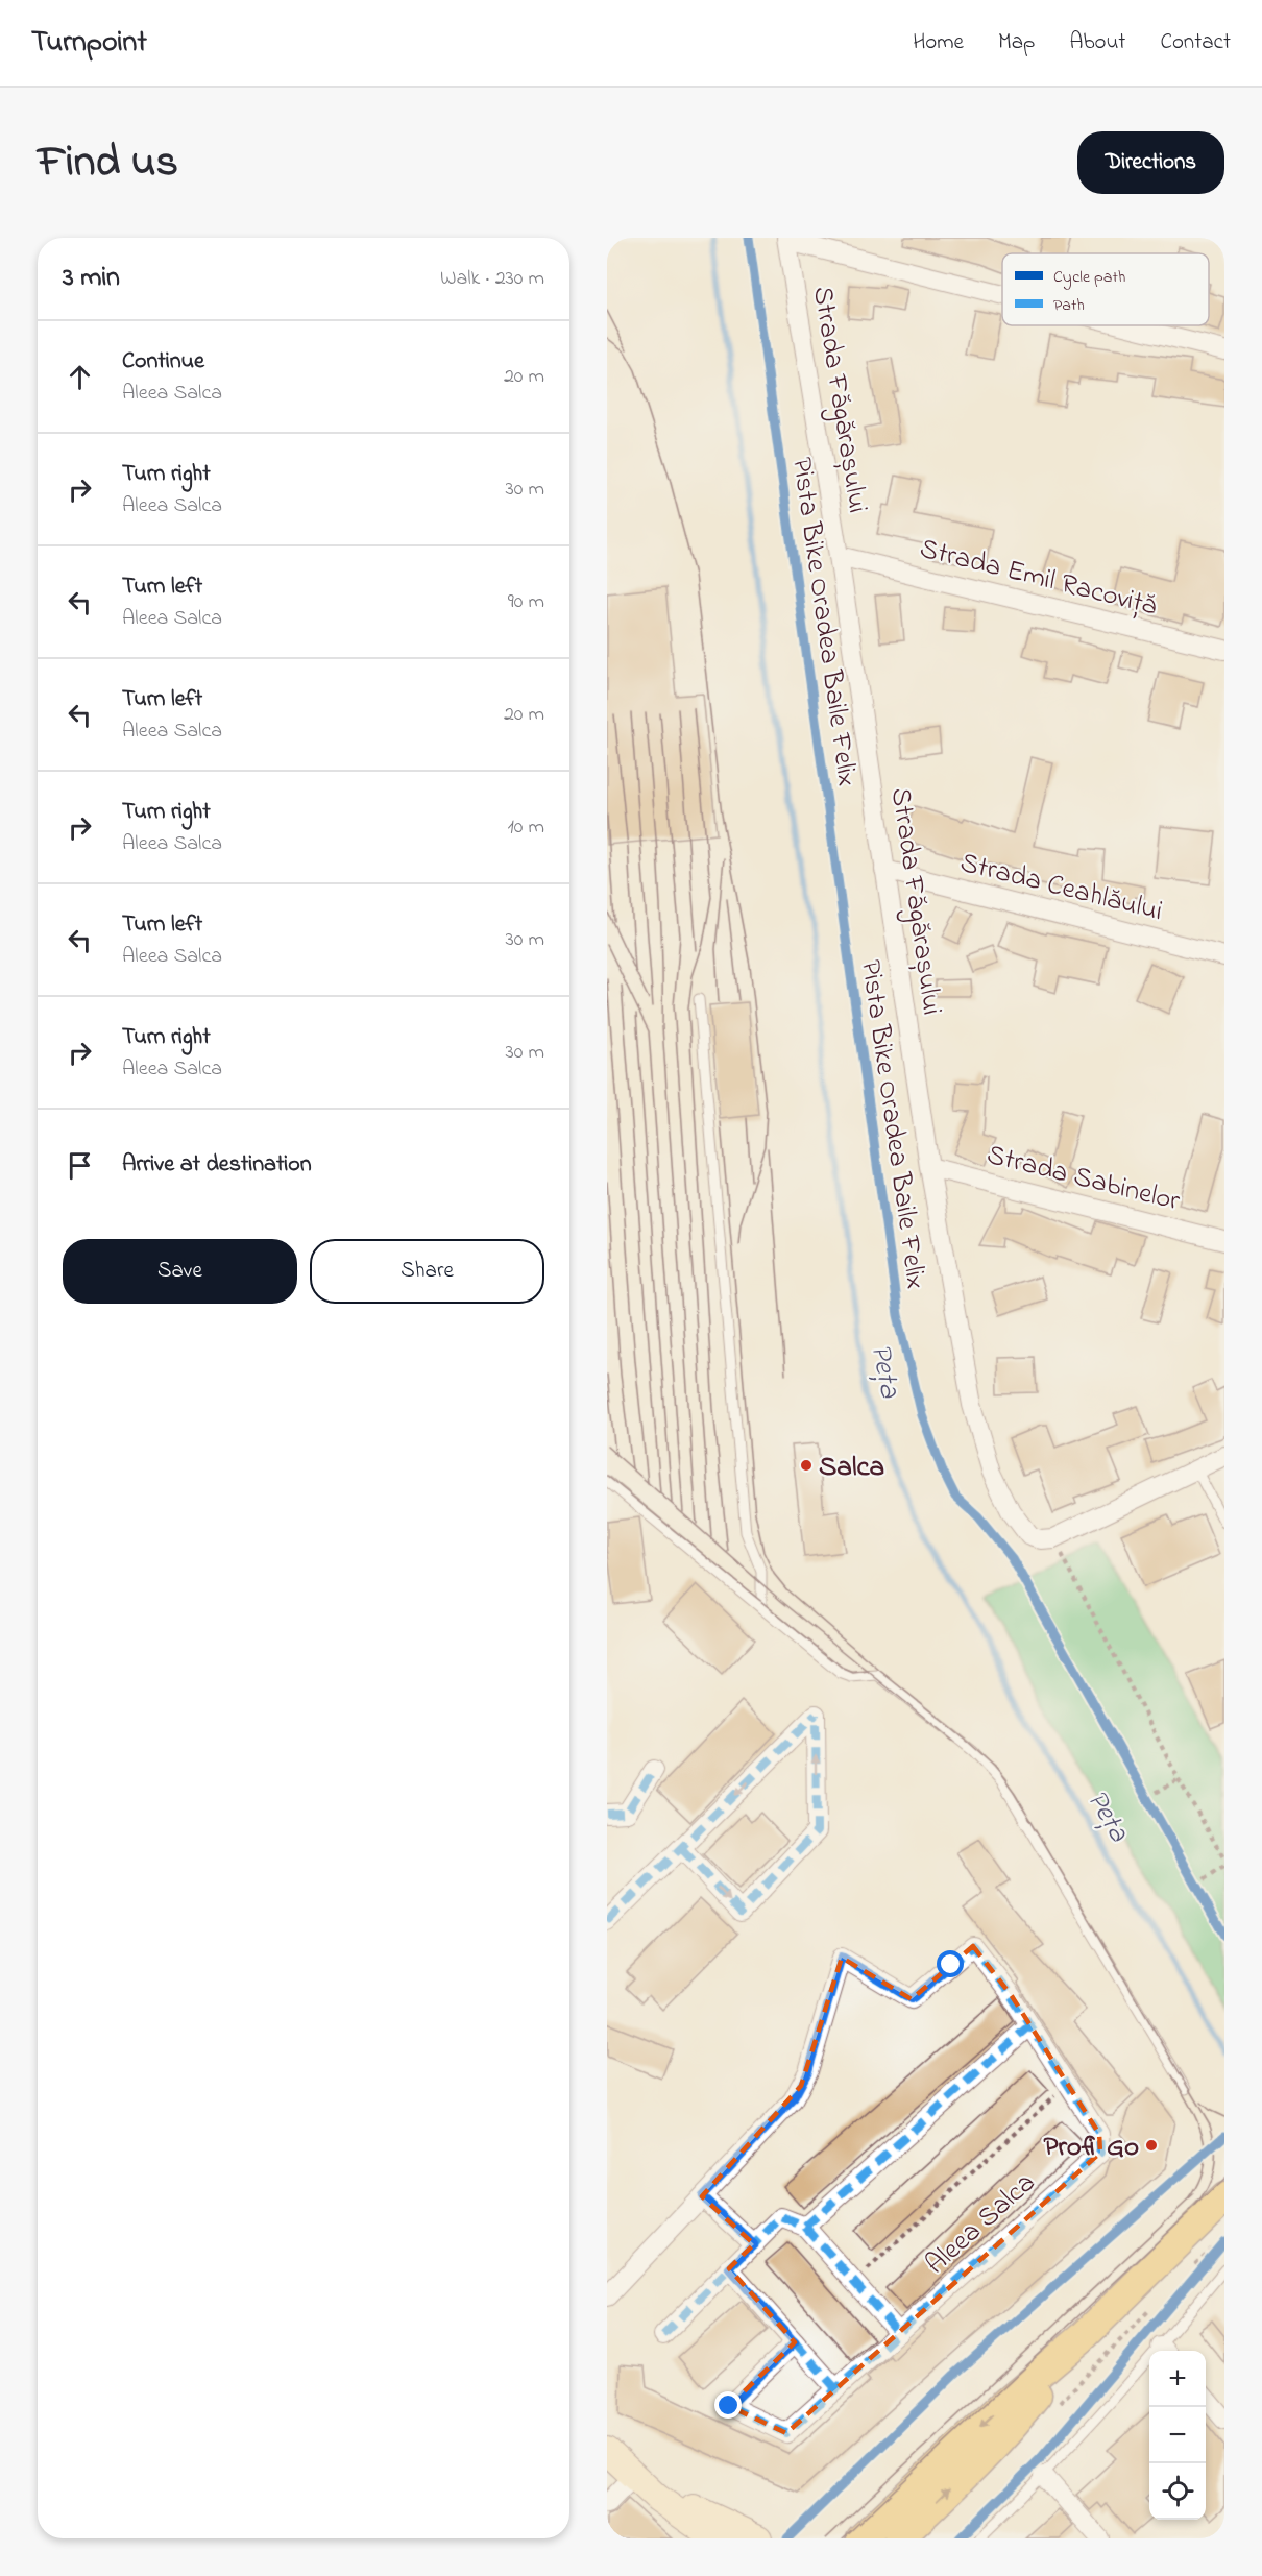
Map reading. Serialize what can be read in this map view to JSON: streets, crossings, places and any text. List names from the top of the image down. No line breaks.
{"streets":{"street":["Strada Făgărașului","Strada Emil Racoviță","Strada Ceahlăului","Strada Sabinelor","Aleea Salca"],"cycle path":["Pista Bike Oradea Baile Felix"]},"crossings":[["Strada Făgărașului","Strada Emil Racoviță"],["Strada Făgărașului","Strada Ceahlăului"],["Strada Făgărașului","Strada Sabinelor"]],"water":["Peța"],"places":["Salca","Profi Go"],"legend":["Cycle path","Path"],"page":{"header":"Turnpoint","nav":["Home","Map","About","Contact"],"title":"Find us","buttons":["Directions",["Save","Share"]],"heading":["3 min","Walk · 230 m"],"list":[["Continue","Aleea Salca","20 m"],["Turn right","Aleea Salca","30 m"],["Turn left","Aleea Salca","90 m"],["Turn left","Aleea Salca","20 m"],["Turn right","Aleea Salca","10 m"],["Turn left","Aleea Salca","30 m"],["Turn right","Aleea Salca","30 m"],"Arrive at destination"],"map_buttons":["+","−"]}}
